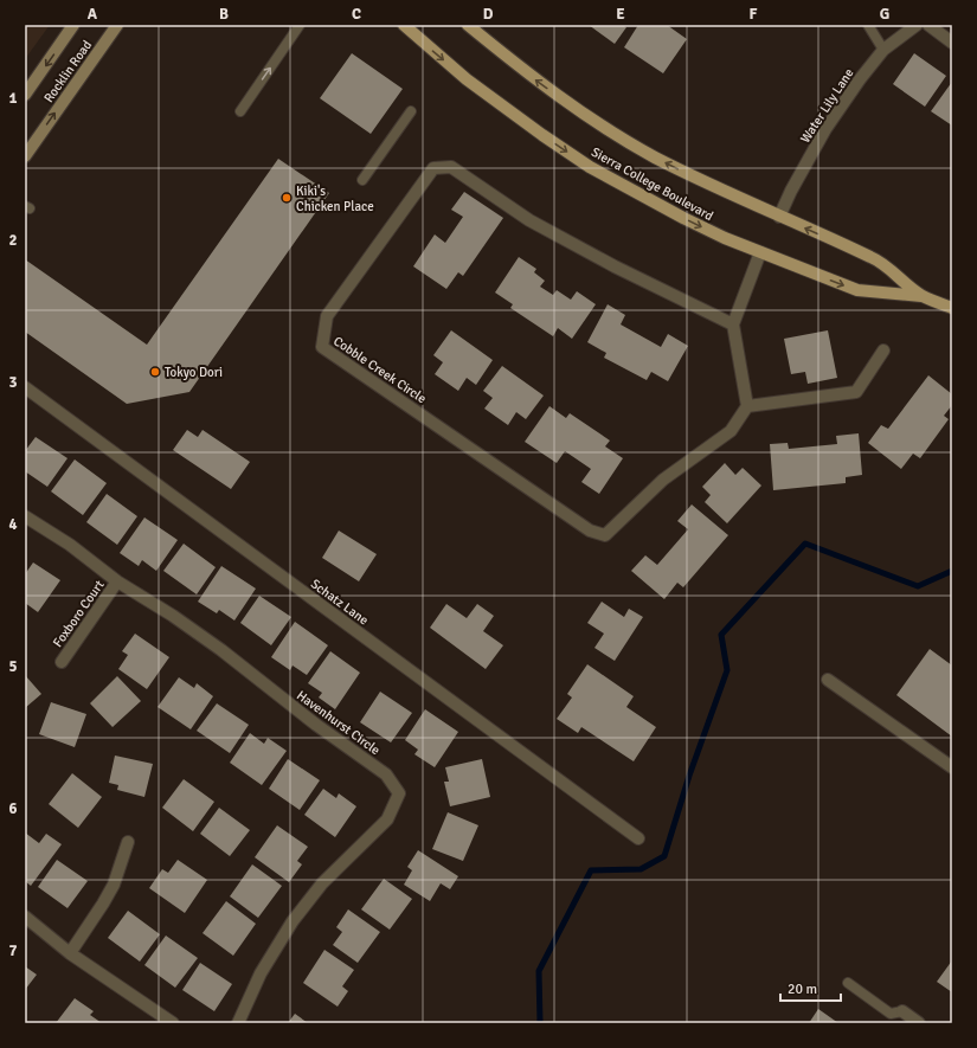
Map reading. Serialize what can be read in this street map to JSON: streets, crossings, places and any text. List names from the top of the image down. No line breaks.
{"streets":{"main road":["Rocklin Road","Sierra College Boulevard"],"street":["Water Lily Lane","Cobble Creek Circle","Schatz Lane","Foxboro Court","Havenhurst Circle"]},"crossings":[["Water Lily Lane","Sierra College Boulevard"],["Foxboro Court","Havenhurst Circle"]],"places":["Kiki's Chicken Place","Tokyo Dori"],"scale_bar":"20 m","grid":{"columns":["A","B","C","D","E","F","G"],"rows":["1","2","3","4","5","6","7"]}}
